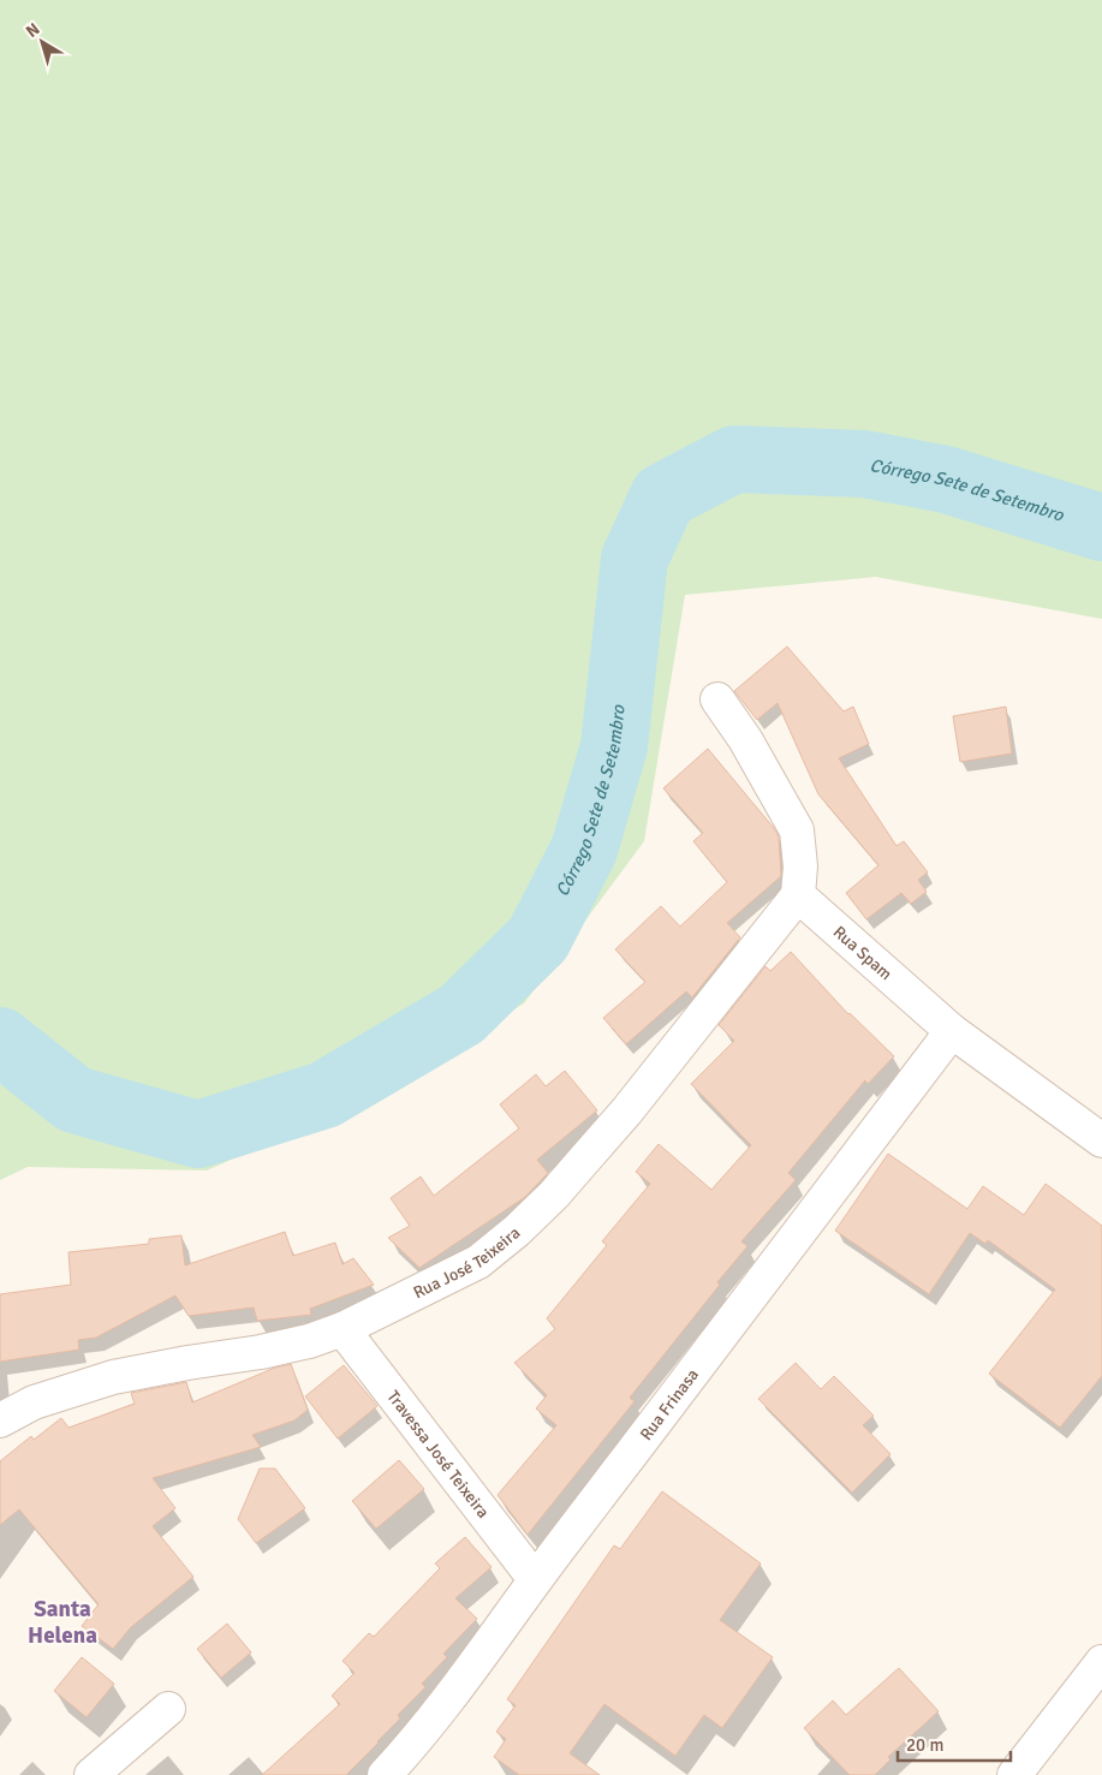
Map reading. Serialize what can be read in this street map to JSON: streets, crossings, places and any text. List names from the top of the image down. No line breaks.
{"streets":{"street":["Rua Spam","Rua José Teixeira","Rua Frinasa","Travessa José Teixeira"]},"crossings":[["Rua Spam","Rua José Teixeira"],["Rua Spam","Rua Frinasa"],["Rua José Teixeira","Travessa José Teixeira"],["Rua Frinasa","Travessa José Teixeira"]],"districts":["Santa Helena"],"water":["Córrego Sete de Setembro"],"scale_bar":"20 m","north":"top left"}
